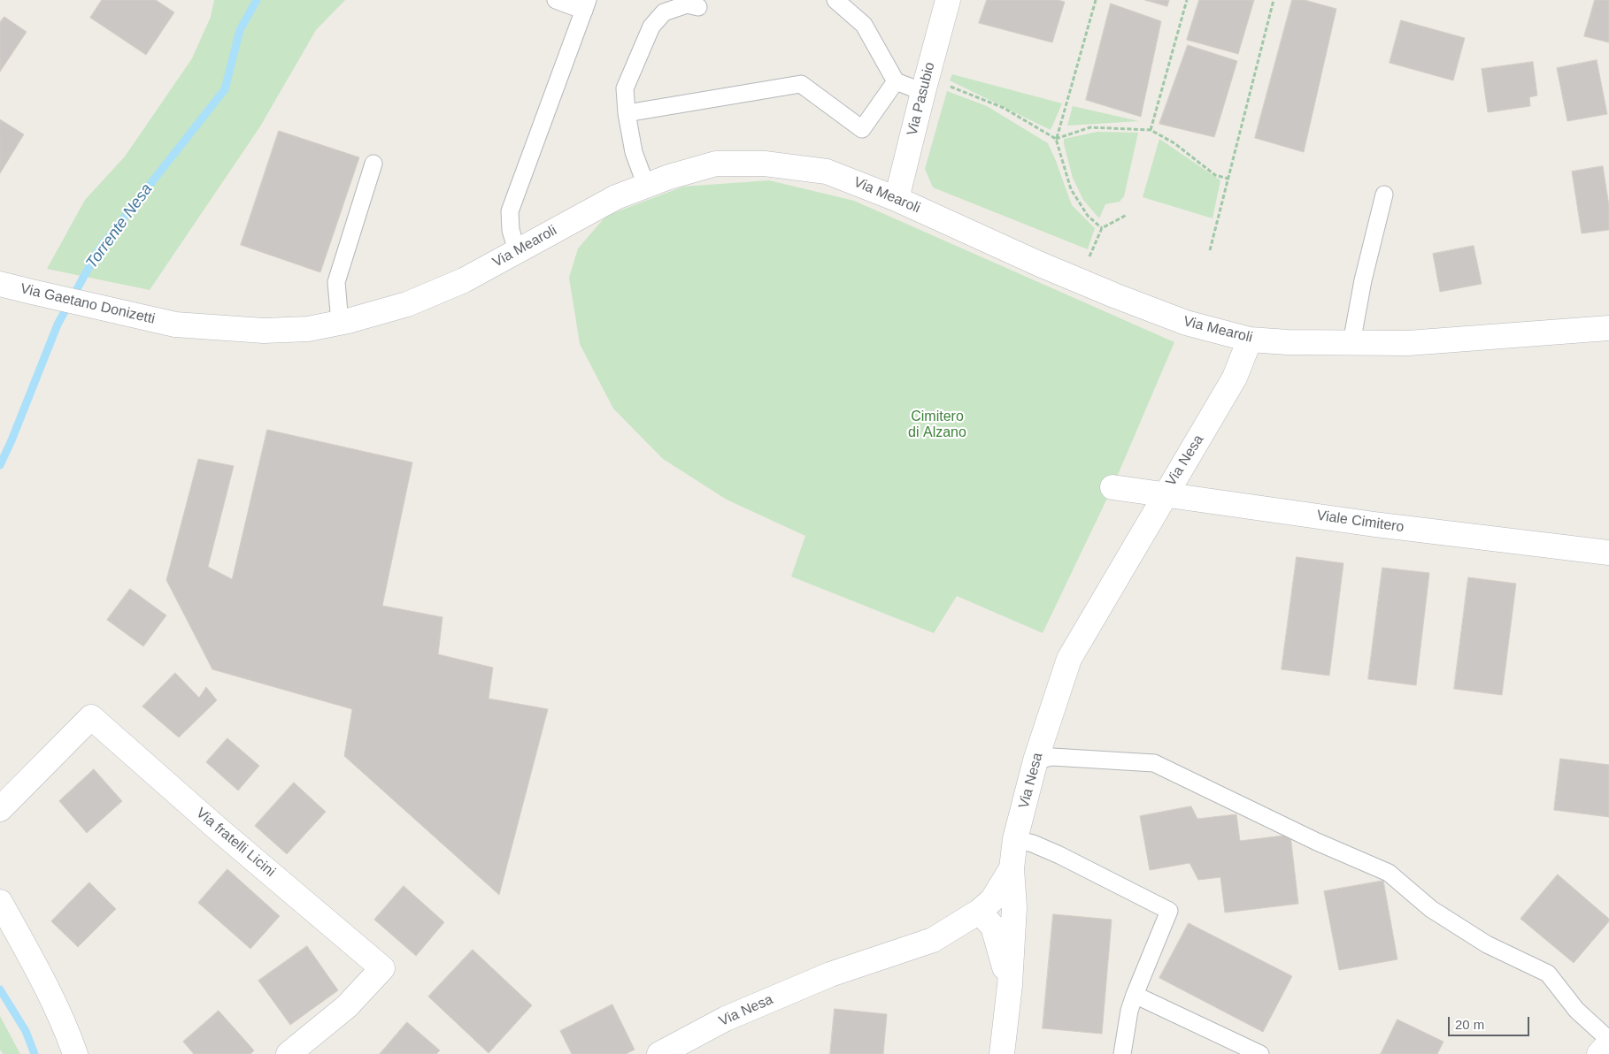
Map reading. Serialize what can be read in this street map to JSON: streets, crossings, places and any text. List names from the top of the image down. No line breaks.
{"streets":{"street":["Via Pasubio","Via Mearoli","Via Gaetano Donizetti","Via Nesa","Viale Cimitero","Via fratelli Licini"]},"crossings":[["Via Pasubio","Via Mearoli"],["Via Mearoli","Via Gaetano Donizetti"],["Via Mearoli","Via Nesa"],["Via Nesa","Viale Cimitero"]],"water":["Torrente Nesa"],"parks":["Cimitero di Alzano"],"scale_bar":"20 m"}
